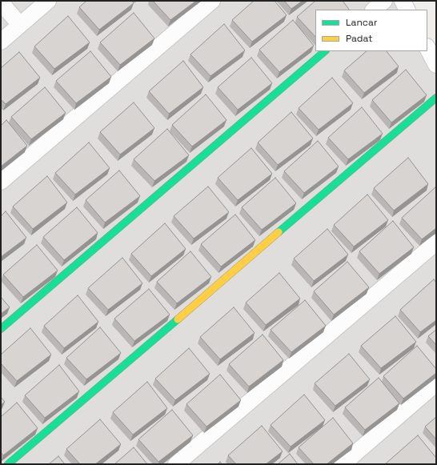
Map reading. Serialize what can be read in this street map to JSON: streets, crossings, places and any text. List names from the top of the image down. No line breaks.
{"legend":["Lancar","Padat"]}
